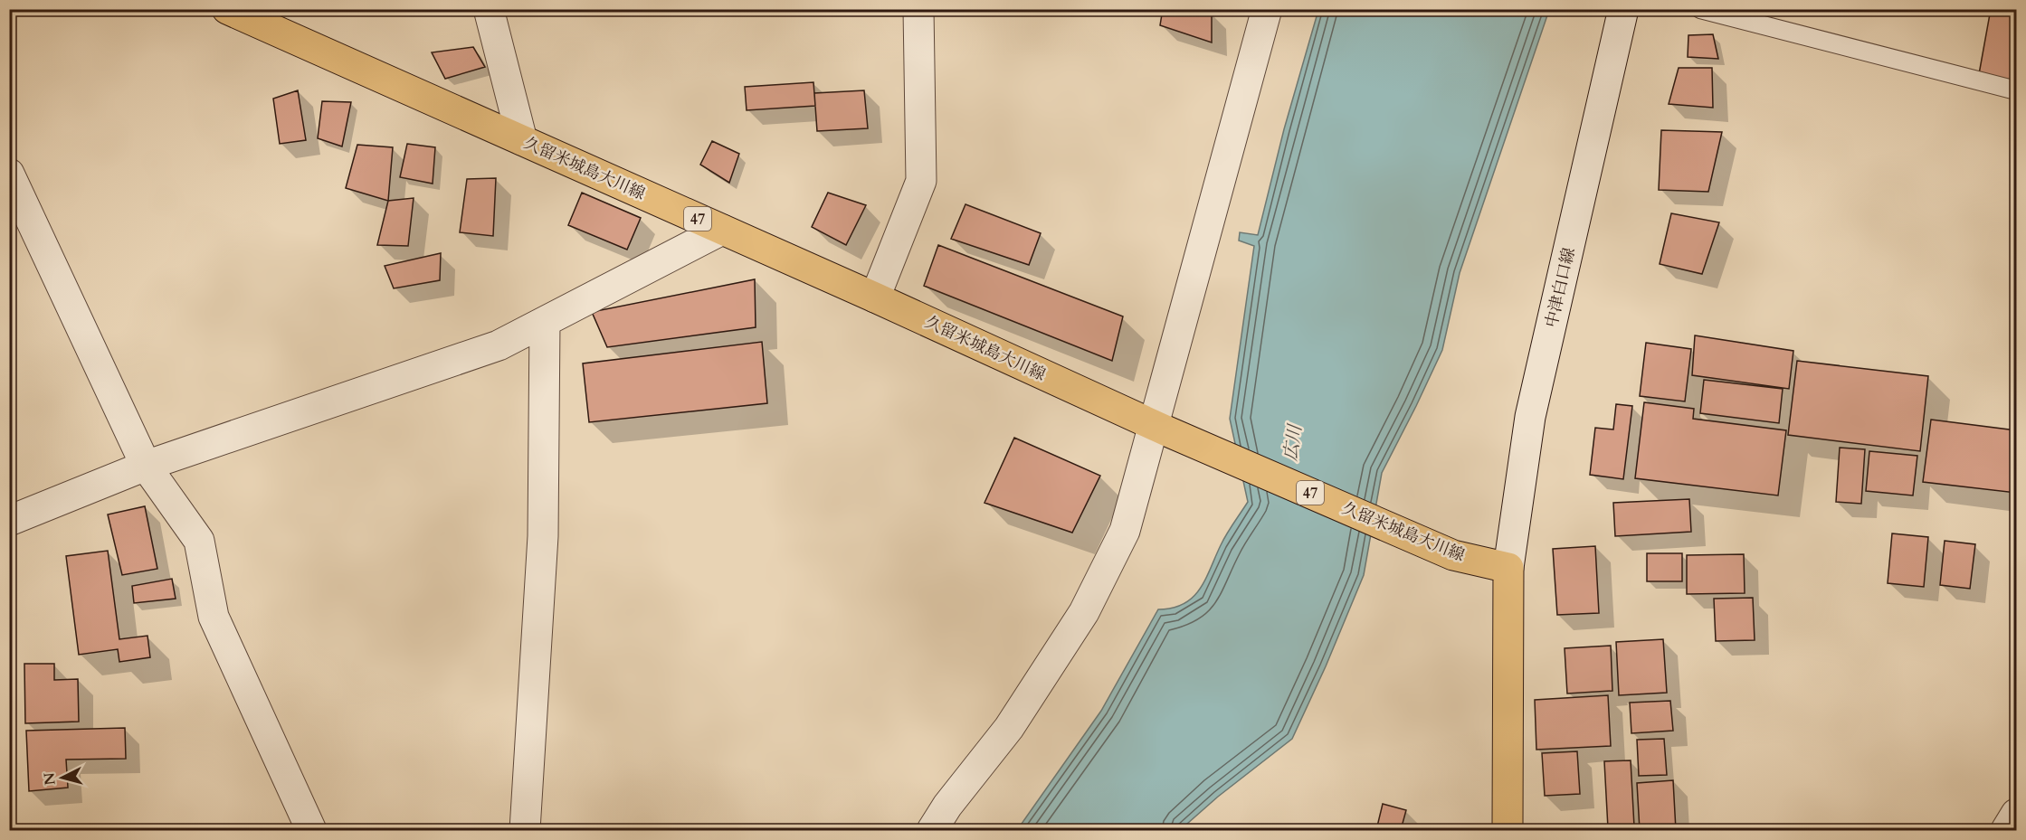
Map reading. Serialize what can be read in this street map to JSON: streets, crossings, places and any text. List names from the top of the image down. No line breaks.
{"streets":{"main road":["久留米城島大川線","47"],"street":["中津白口線"]},"crossings":[["久留米城島大川線","中津白口線"]],"water":["広川"],"north":"left"}
